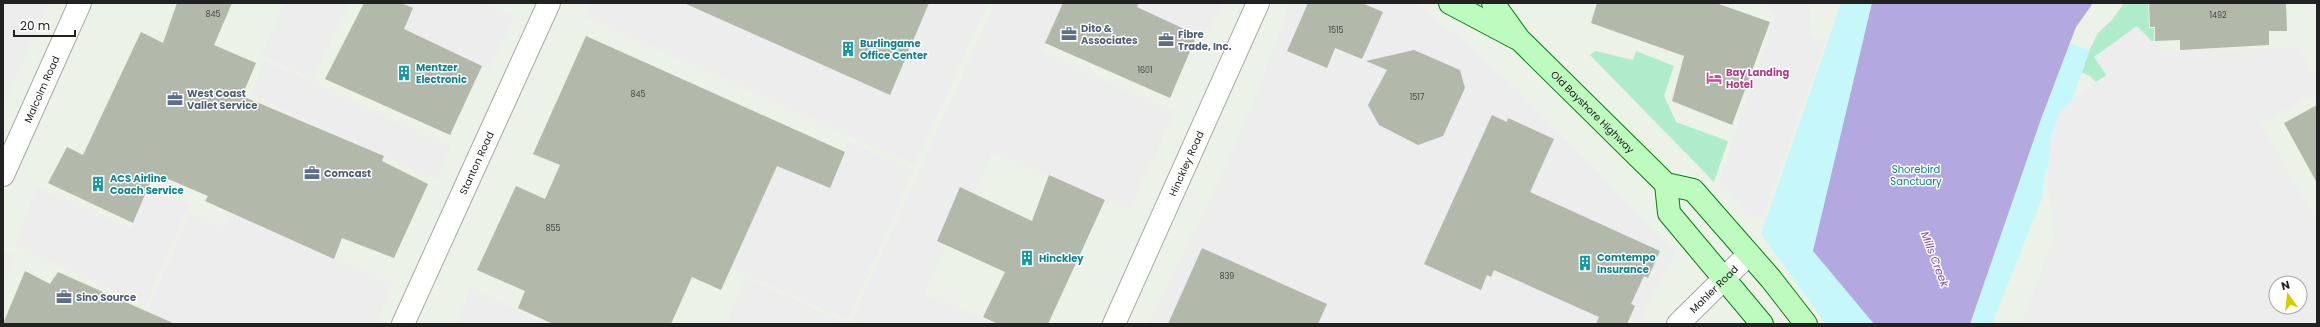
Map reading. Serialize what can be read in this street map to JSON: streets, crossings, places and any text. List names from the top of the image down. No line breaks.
{"streets":{"main road":["Old Bayshore Highway"],"street":["Malcolm Road","Stanton Road","Hinckley Road","Mahler Road"]},"water":["Mills Creek"],"parks":["Shorebird Sanctuary"],"places":{"office":["Dito & Associates","Fibre Trade, Inc.","West Coast Vallet Service","Comcast","Sino Source"],"building":["Burlingame Office Center","Mentzer Electronic","ACS Airline Coach Service","Hinckley","Comtempo Insurance"],"hotel":["Bay Landing Hotel"]},"house_numbers":["845","1492","1515","1601","845","1517","855","839"],"scale_bar":"20 m","north":"top"}
